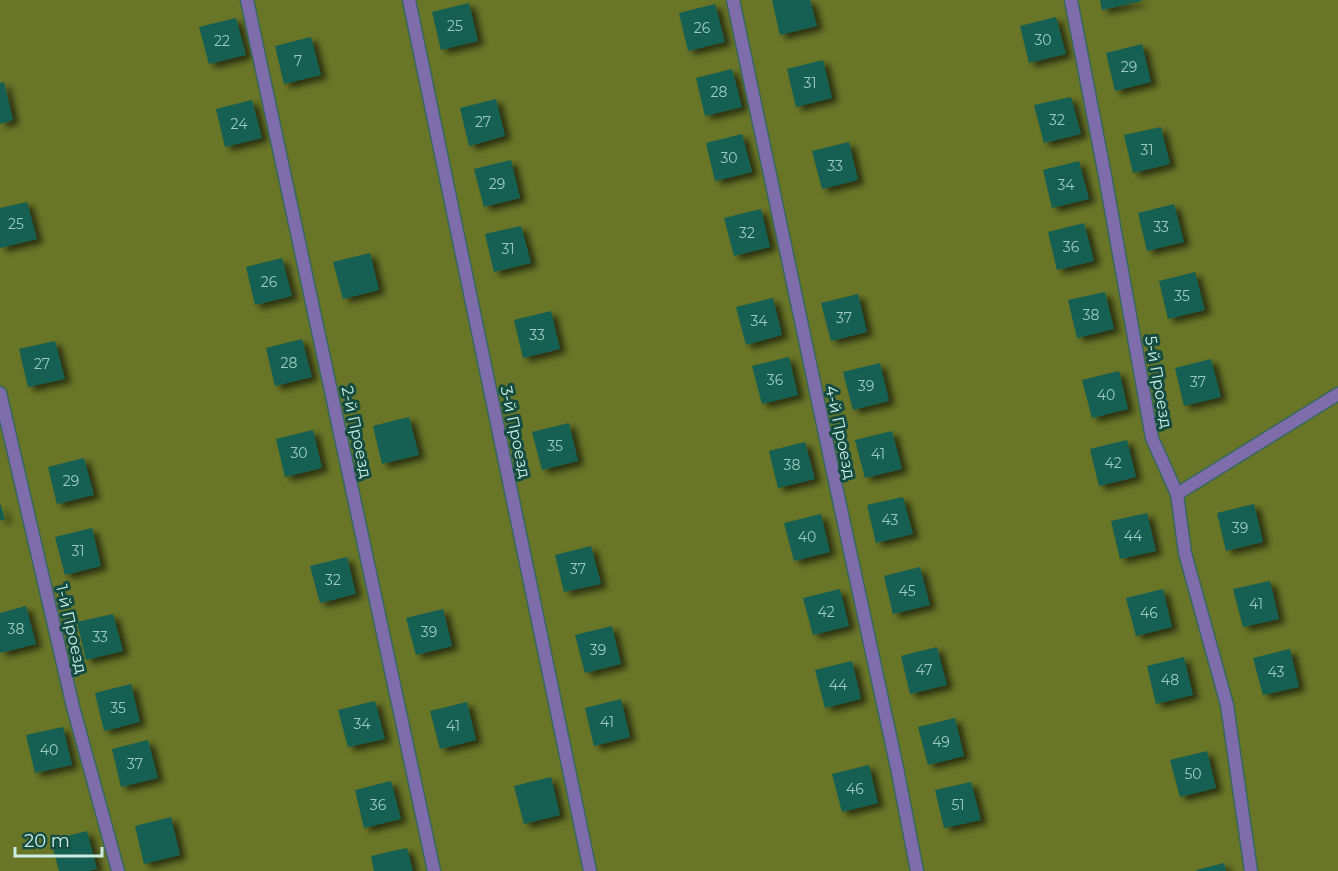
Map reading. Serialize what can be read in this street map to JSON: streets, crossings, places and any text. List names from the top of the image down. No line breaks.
{"streets":{"street":["5-й Проезд","2-й Проезд","3-й Проезд","4-й Проезд","1-й Проезд"]},"house_numbers":["25","26","30","22","7","29","31","28","32","27","24","31","30","33","29","34","25","33","32","36","31","26","35","38","37","34","33","28","27","36","37","39","40","35","30","41","42","38","29","43","39","44","40","31","37","32","45","41","42","46","38","39","33","39","47","43","48","44","35","41","34","41","49","40","37","50","46","36","51"],"scale_bar":"20 m"}
